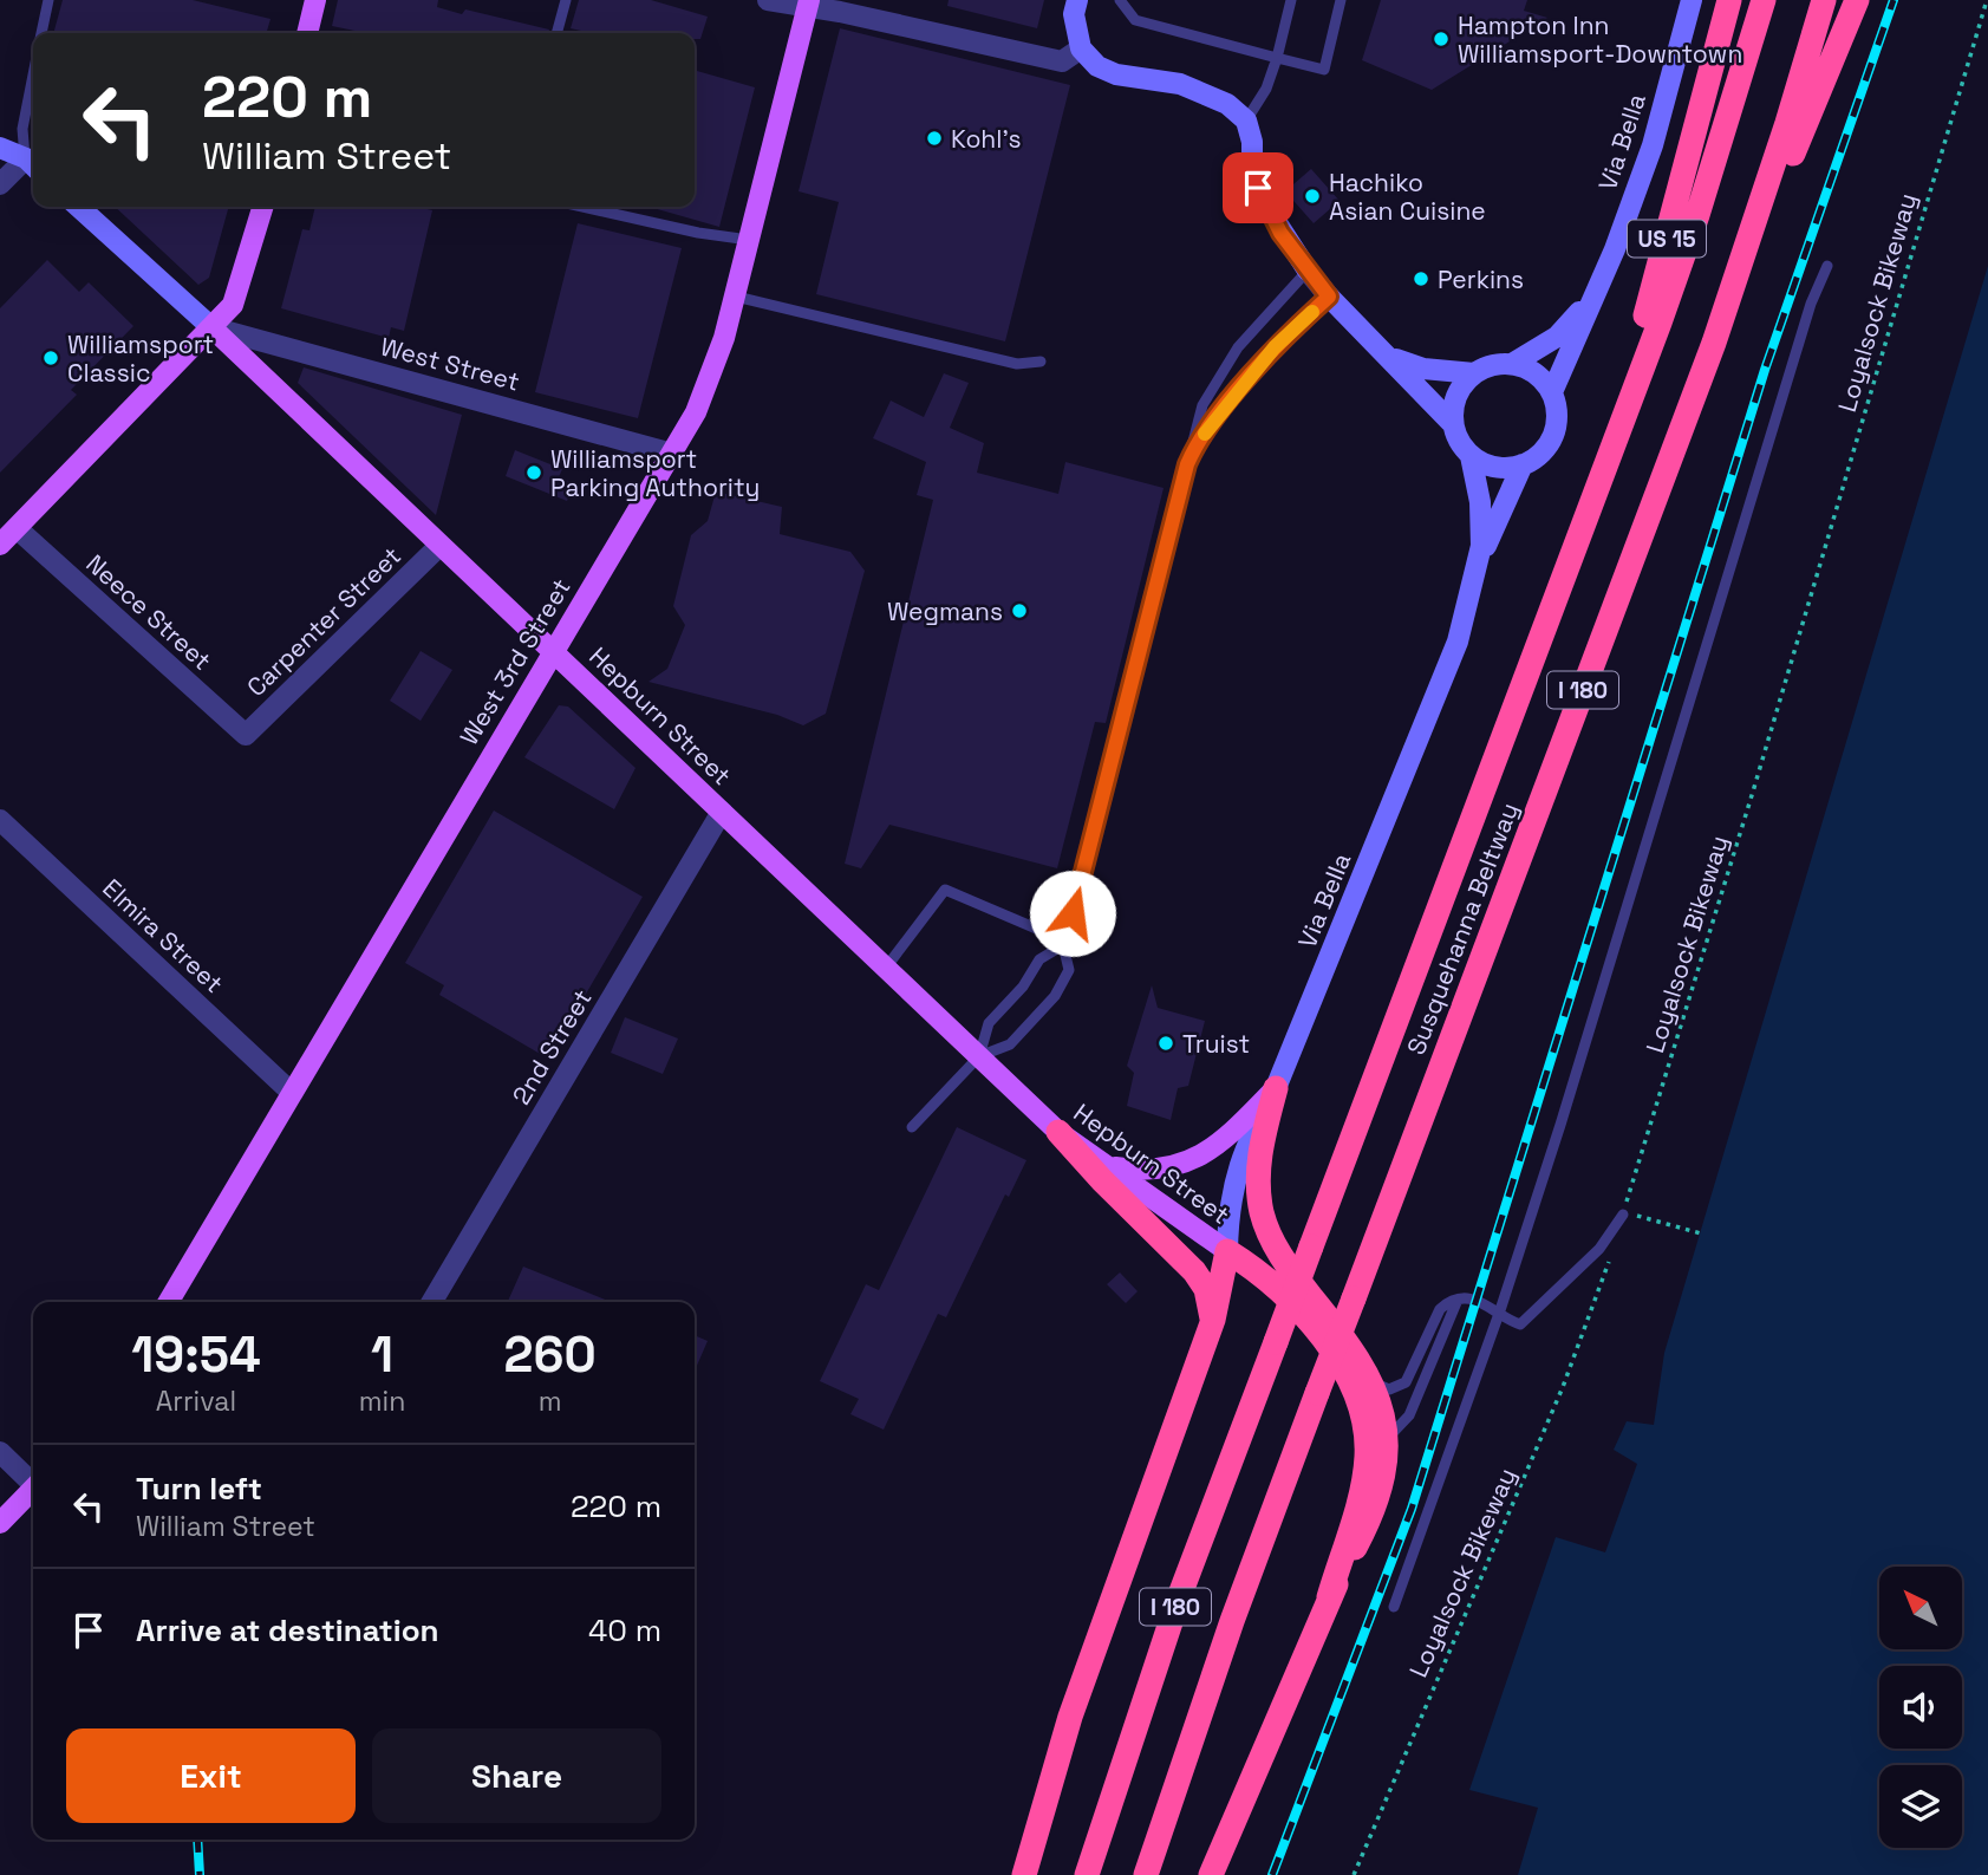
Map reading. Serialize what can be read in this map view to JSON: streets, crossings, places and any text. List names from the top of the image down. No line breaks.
{"streets":{"highway":["US 15","I 180","Susquehanna Beltway"],"main road":["Via Bella","West 3rd Street","Hepburn Street"],"street":["West Street","Neece Street","Carpenter Street","Elmira Street","2nd Street"],"path":["Loyalsock Bikeway"]},"crossings":[["Via Bella","Hepburn Street"],["US 15","Susquehanna Beltway"],["West Street","West 3rd Street"],["West Street","Hepburn Street"],["Neece Street","Carpenter Street"],["Carpenter Street","Hepburn Street"],["West 3rd Street","Hepburn Street"],["West 3rd Street","Elmira Street"],["Hepburn Street","2nd Street"]],"places":["Hampton Inn Williamsport-Downtown","Kohl's","Hachiko Asian Cuisine","Perkins","Williamsport Classic","Williamsport Parking Authority","Wegmans","Truist"],"north":"top left","page":{"turn":["220 m","William Street"],"eta":["19:54","Arrival","1","min","260","m"],"list":[{"name":"Turn left","note":"William Street","value":"220 m"},{"name":"Arrive at destination","value":"40 m"}],"buttons":["Exit","Share"]}}
